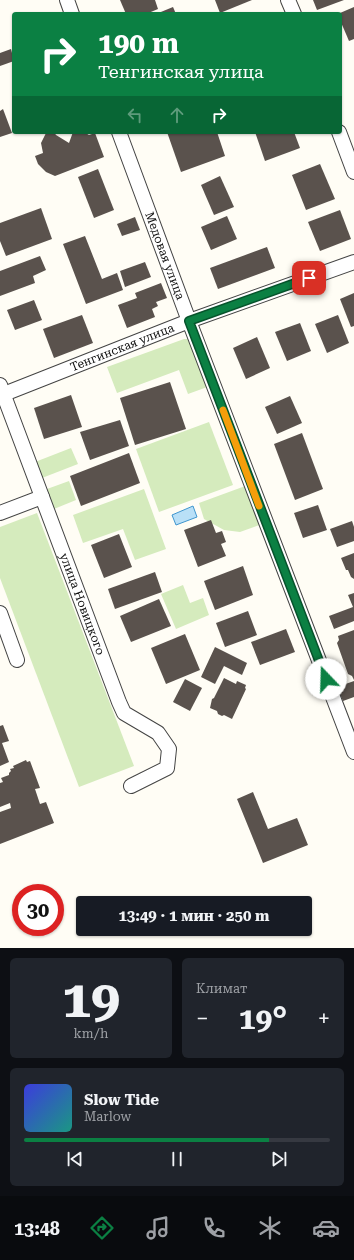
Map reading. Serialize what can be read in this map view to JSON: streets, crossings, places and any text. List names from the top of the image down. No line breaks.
{"streets":{"street":["Медовая улица","Тенгинская улица","улица Новицкого"]},"crossings":[["Медовая улица","Тенгинская улица"],["Тенгинская улица","улица Новицкого"]],"page":{"turn":["190 m","Тенгинская улица"],"limit":"30","trip":"13:49 · 1 мин · 250 m","tile":[["19","km/h"],"Климат"],"heat":["−","19°","+"],"song":["Slow Tide","Marlow"],"tabs":"13:48"}}
